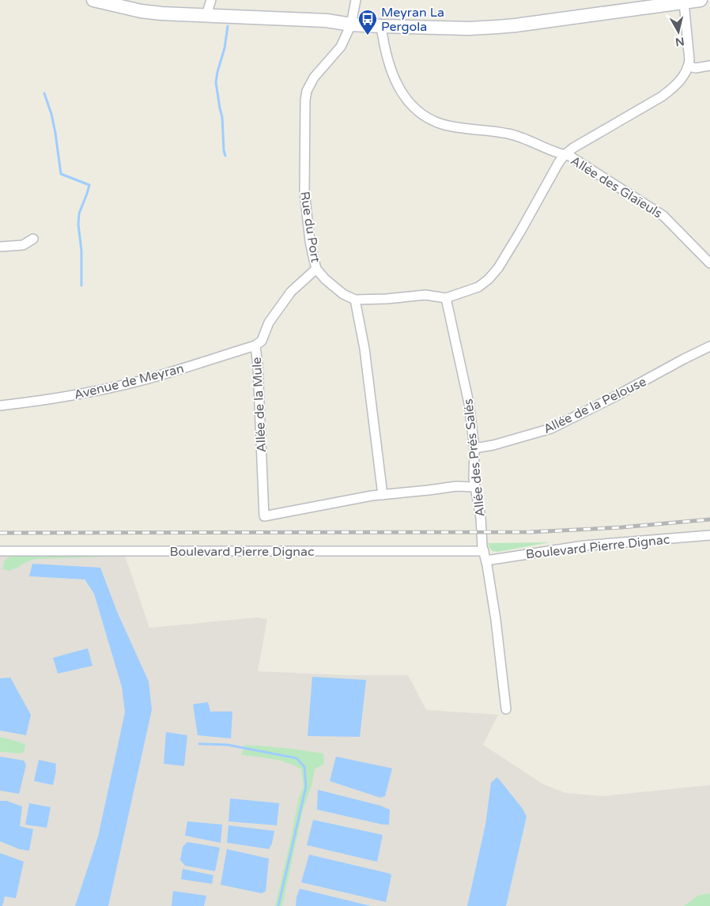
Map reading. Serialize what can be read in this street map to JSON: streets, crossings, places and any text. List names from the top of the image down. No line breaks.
{"streets":{"street":["Allée des Glaïeuls","Rue du Port","Avenue de Meyran","Allée de la Mule","Allée de la Pelouse","Allée des Prés Salés","Boulevard Pierre Dignac"]},"crossings":[["Rue du Port","Allée de la Mule"],["Avenue de Meyran","Allée de la Mule"],["Allée de la Pelouse","Allée des Prés Salés"],["Allée des Prés Salés","Boulevard Pierre Dignac"]],"places":{"bus stop":["Meyran La Pergola"]},"north":"bottom"}
